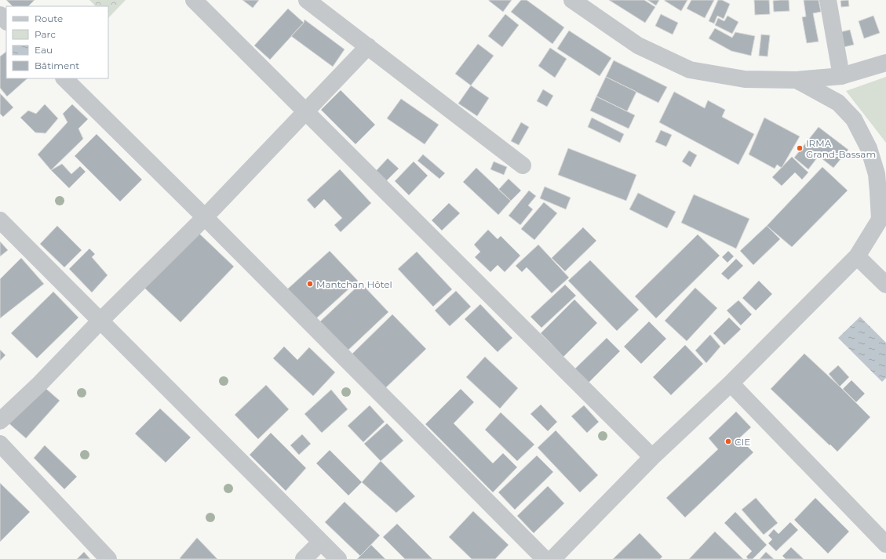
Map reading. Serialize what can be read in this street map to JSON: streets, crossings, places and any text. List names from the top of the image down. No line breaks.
{"places":["IRMA Grand-Bassam","Mantchan Hôtel","CIE"],"legend":["Route","Parc","Eau","Bâtiment"]}
